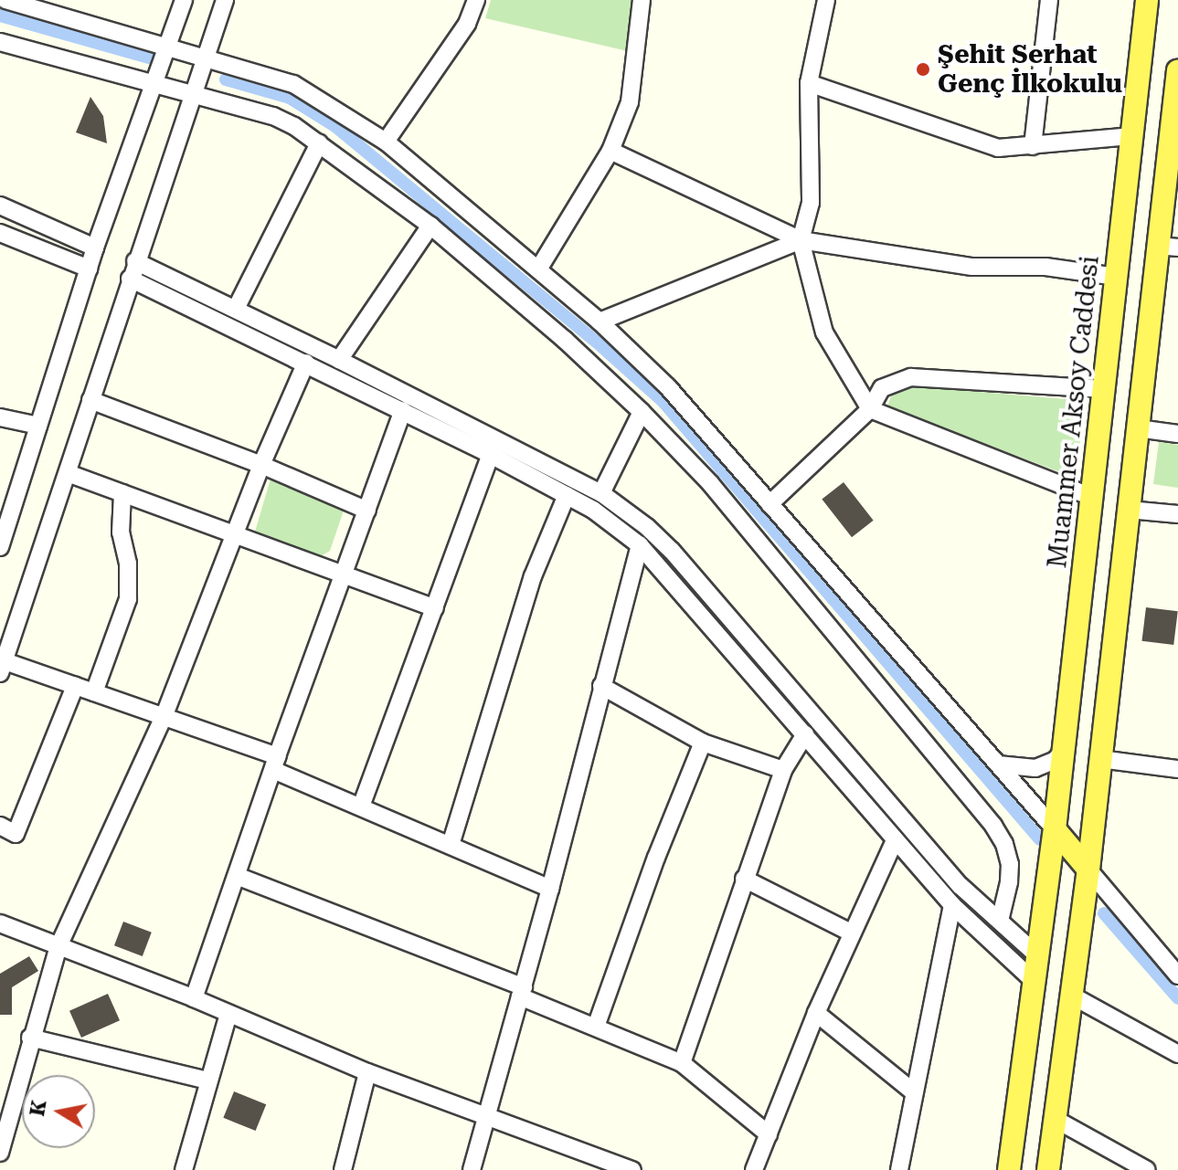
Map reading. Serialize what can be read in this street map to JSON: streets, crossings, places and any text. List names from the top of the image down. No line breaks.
{"streets":{"main road":["Muammer Aksoy Caddesi"]},"places":["Şehit Serhat Genç İlkokulu"],"north":"left"}
